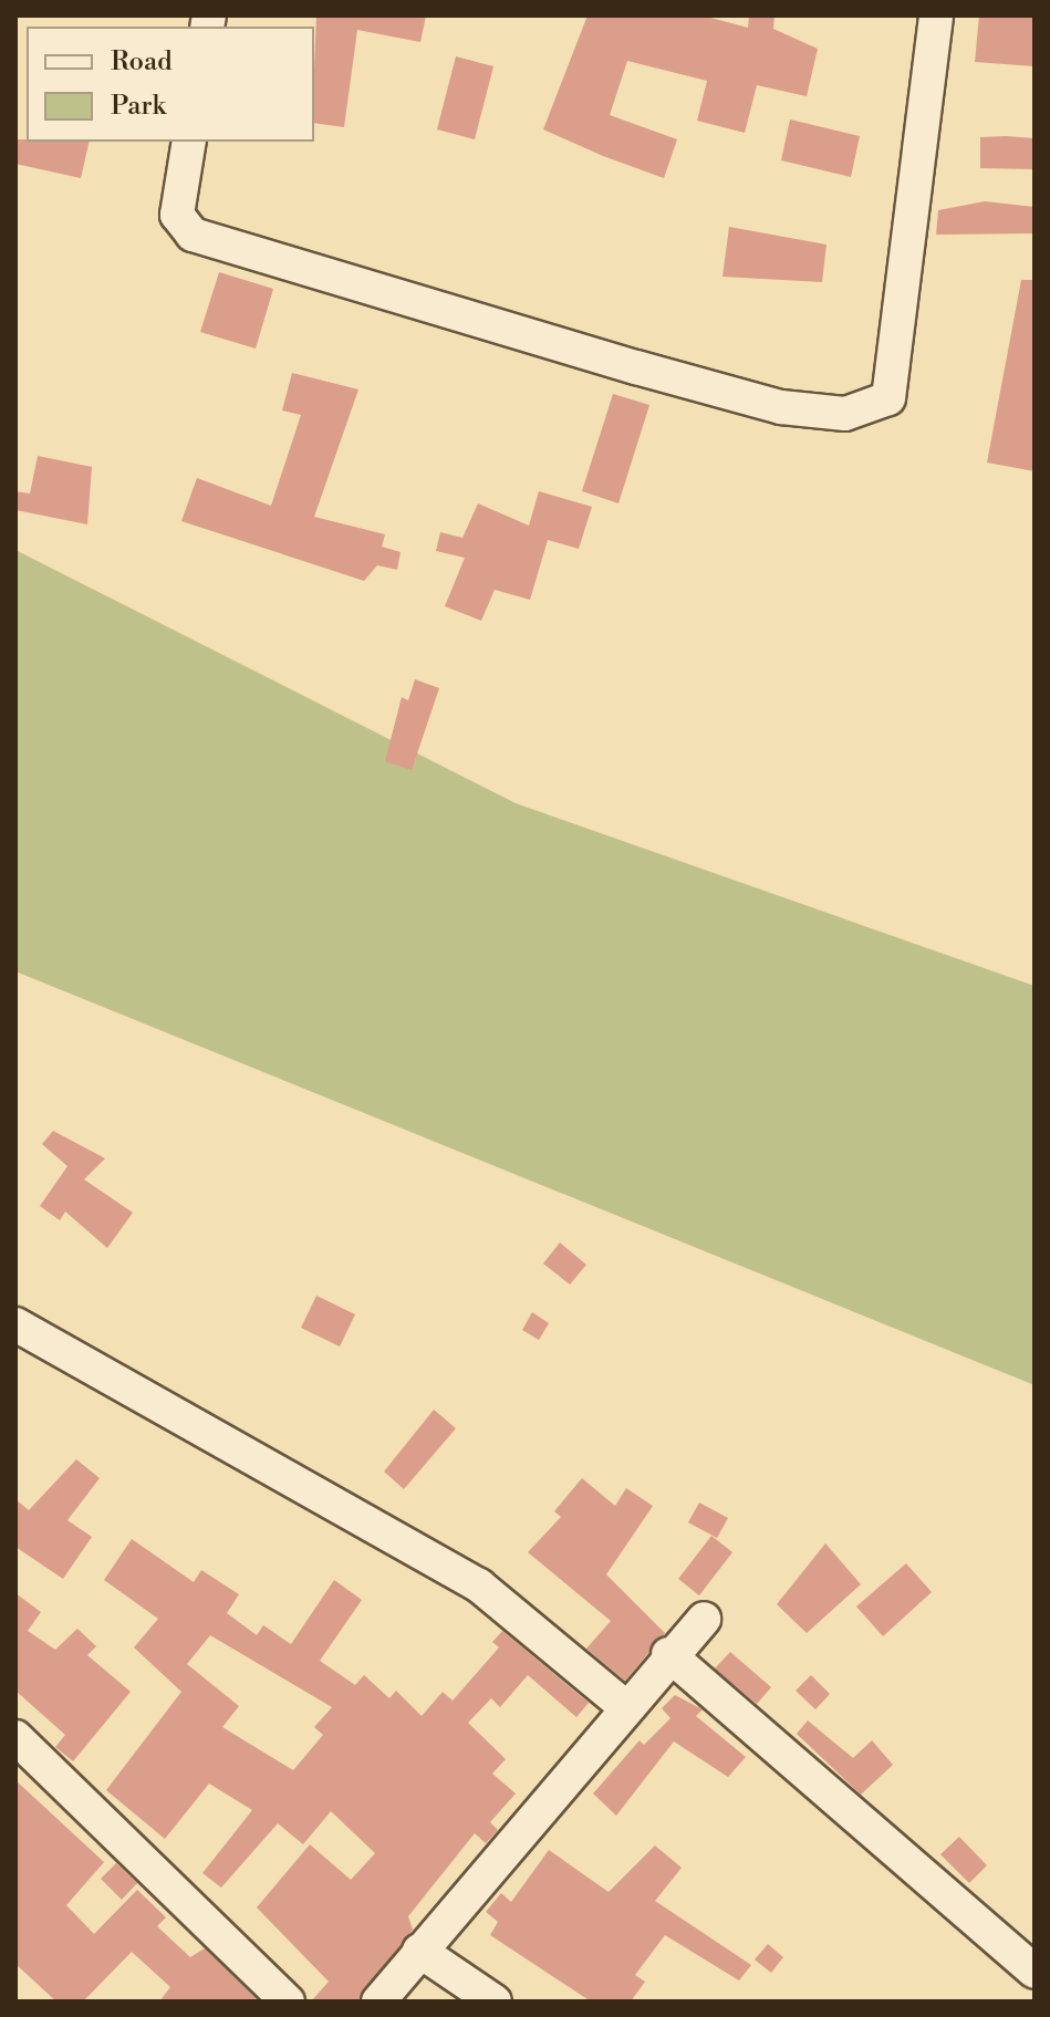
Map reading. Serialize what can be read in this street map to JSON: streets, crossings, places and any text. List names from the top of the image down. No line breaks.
{"legend":["Road","Park"]}
